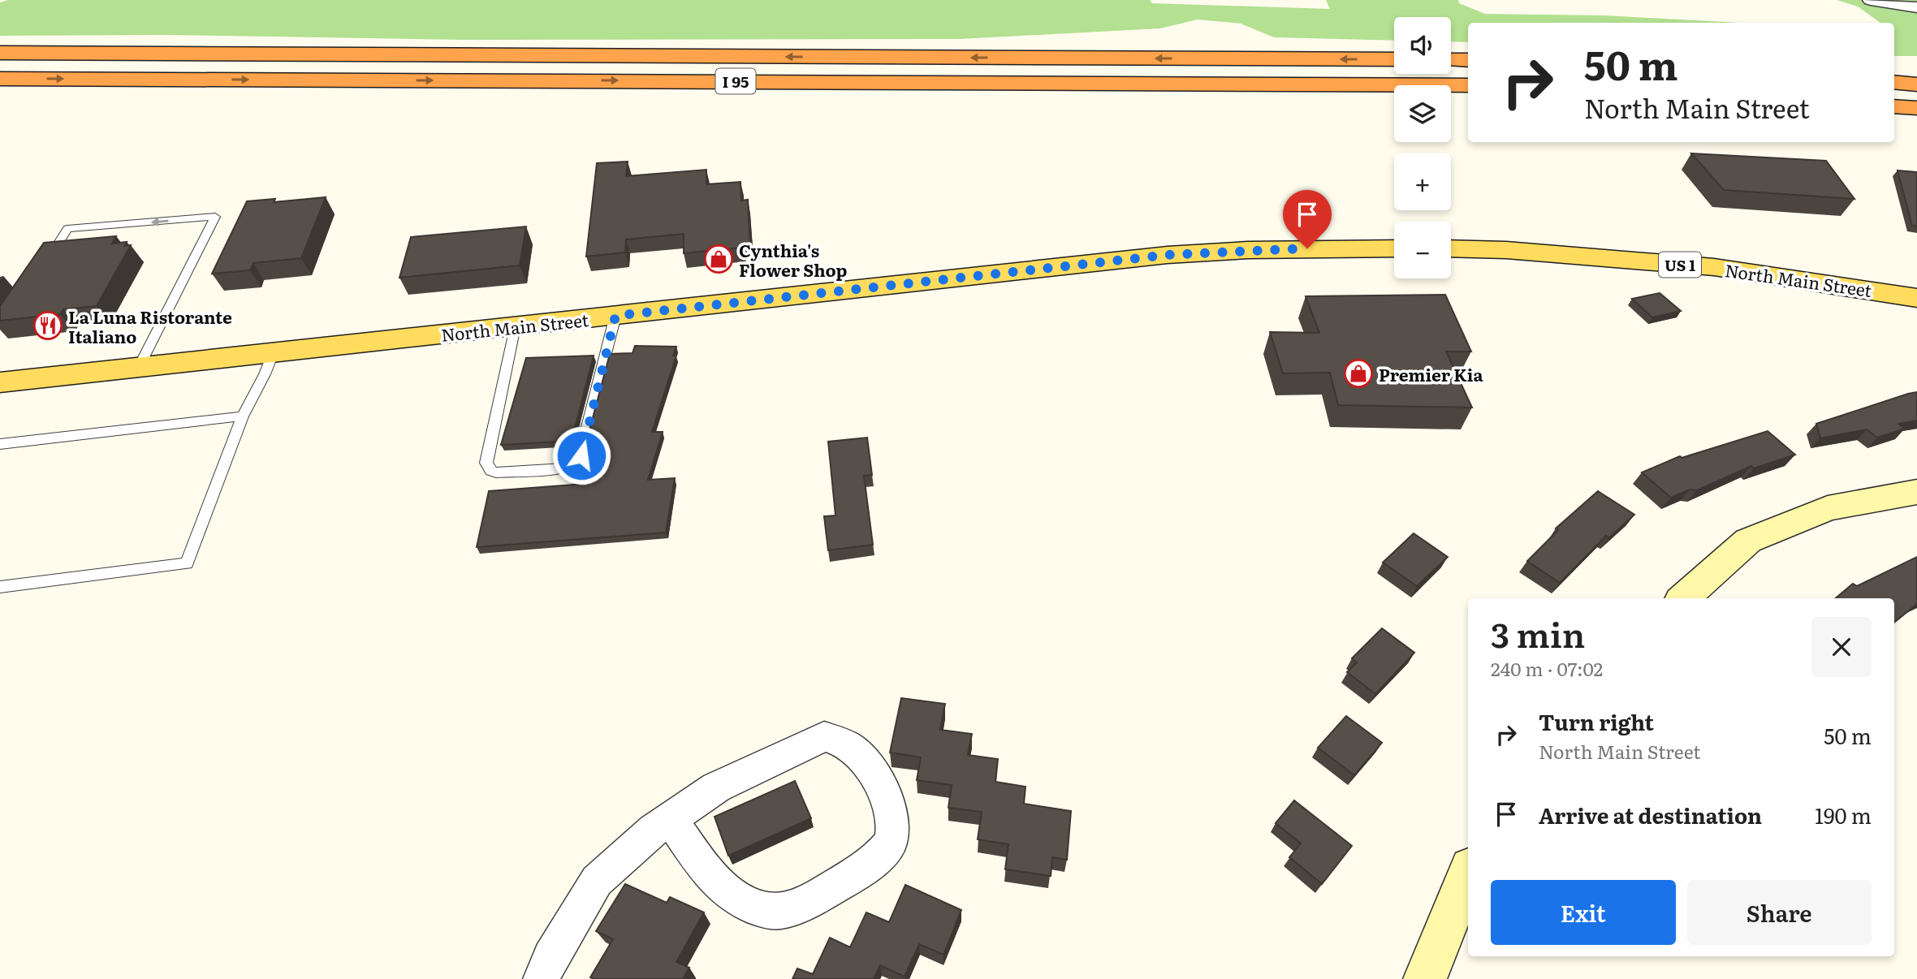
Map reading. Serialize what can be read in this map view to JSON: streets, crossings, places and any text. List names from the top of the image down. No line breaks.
{"streets":{"highway":["I 95"],"main road":["US 1","North Main Street"]},"places":{"shop":["Cynthia's Flower Shop","Premier Kia"],"restaurant":["La Luna Ristorante Italiano"]},"page":{"map_buttons":["+","−"],"turn":["50 m","North Main Street"],"heading":["3 min","240 m · 07:02"],"list":[{"name":"Turn right","note":"North Main Street","value":"50 m"},{"name":"Arrive at destination","value":"190 m"}],"buttons":["Exit","Share"]}}
